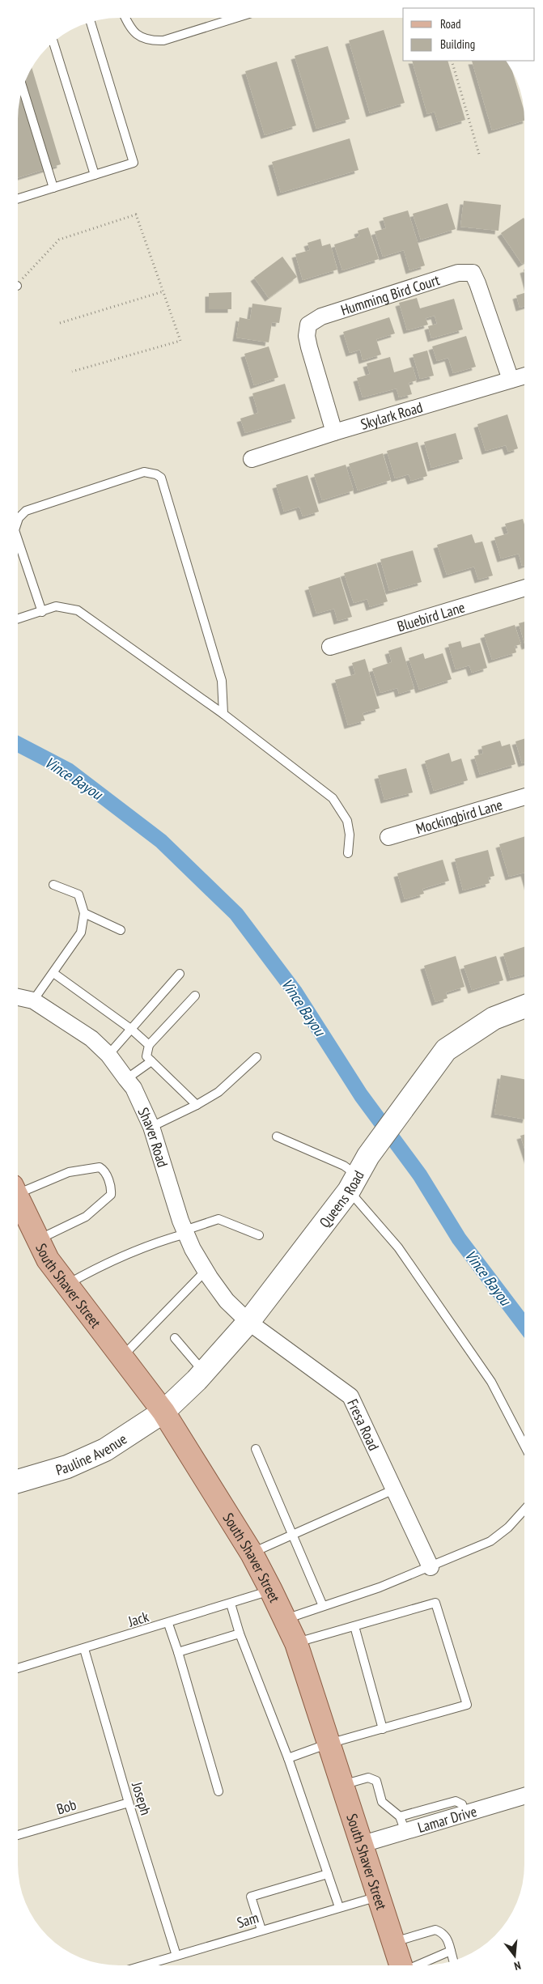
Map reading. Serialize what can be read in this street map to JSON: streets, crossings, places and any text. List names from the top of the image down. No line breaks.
{"streets":{"main road":["South Shaver Street"],"street":["Humming Bird Court","Skylark Road","Bluebird Lane","Mockingbird Lane","Shaver Road","Queens Road","Fresa Road","Pauline Avenue","Lamar Drive"],"lane":["Jack","Joseph","Bob","Sam"]},"crossings":[["Humming Bird Court","Skylark Road"],["Shaver Road","Queens Road"],["Shaver Road","Fresa Road"],["Queens Road","South Shaver Street"],["Queens Road","Fresa Road"],["Queens Road","Pauline Avenue"],["South Shaver Street","Pauline Avenue"],["South Shaver Street","Jack"],["South Shaver Street","Lamar Drive"],["South Shaver Street","Sam"],["Jack","Joseph"],["Joseph","Bob"],["Joseph","Sam"]],"water":["Vince Bayou"],"legend":["Road","Building"],"north":"bottom"}
